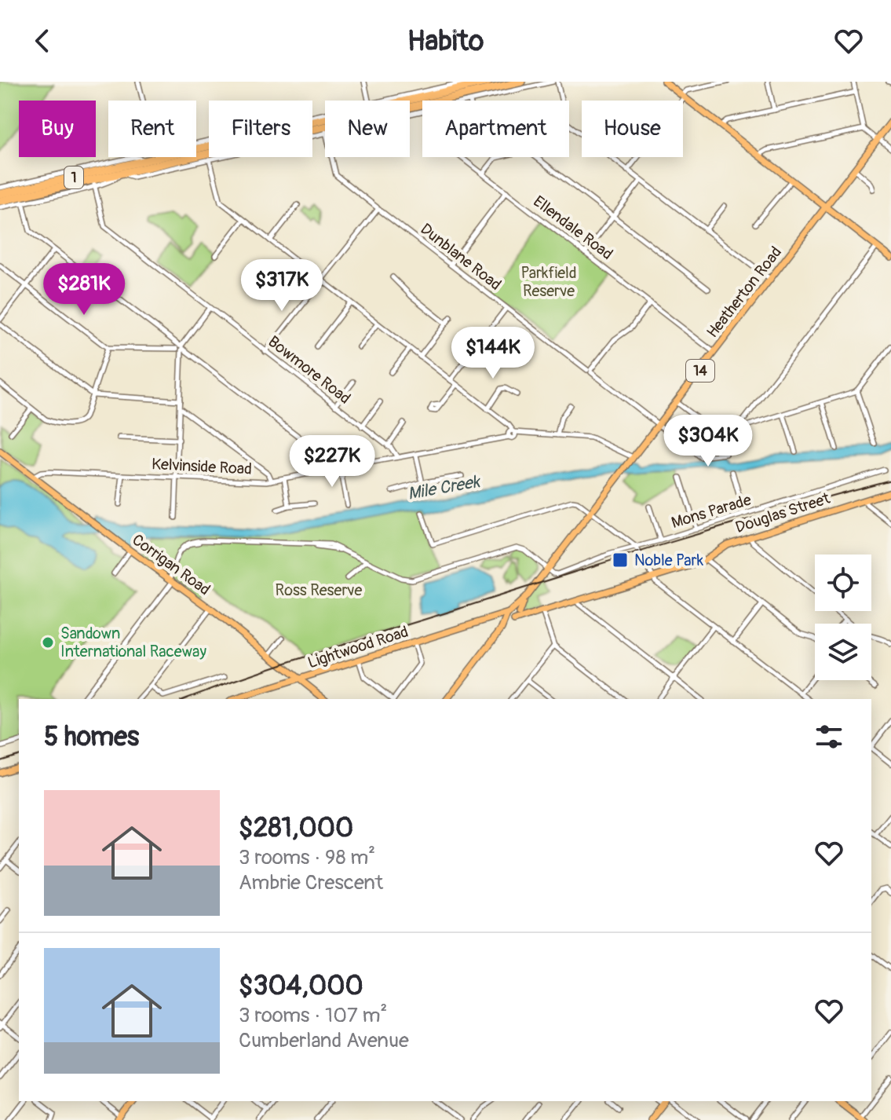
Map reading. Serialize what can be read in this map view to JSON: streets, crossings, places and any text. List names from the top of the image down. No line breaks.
{"streets":{"highway":["1"],"main road":["Heatherton Road","14","Douglas Street","Corrigan Road","Lightwood Road"],"street":["Ellendale Road","Dunblane Road","Bowmore Road","Kelvinside Road","Mons Parade"]},"crossings":[["1","Dunblane Road"],["1","Bowmore Road"],["Ellendale Road","Heatherton Road"],["Dunblane Road","Heatherton Road"],["Heatherton Road","14"],["Heatherton Road","Kelvinside Road"],["Heatherton Road","Mons Parade"],["Heatherton Road","Douglas Street"],["Heatherton Road","Lightwood Road"],["Bowmore Road","Kelvinside Road"],["14","Douglas Street"],["14","Lightwood Road"],["Kelvinside Road","Corrigan Road"],["Douglas Street","Lightwood Road"],["Corrigan Road","Lightwood Road"]],"water":["Mile Creek"],"parks":["Parkfield Reserve","Ross Reserve"],"places":{"transit":["Noble Park"],"other":["Sandown International Raceway"]},"page":{"header":"Habito","chip":["Buy","Rent","Filters","New","Apartment","House"],"price":["$317K","$281K","$144K","$304K","$227K"],"heading":"5 homes","list":[{"name":"$281,000","note":"3 rooms · 98 m² · Ambrie Crescent"},{"name":"$304,000","note":"3 rooms · 107 m² · Cumberland Avenue"}]}}
